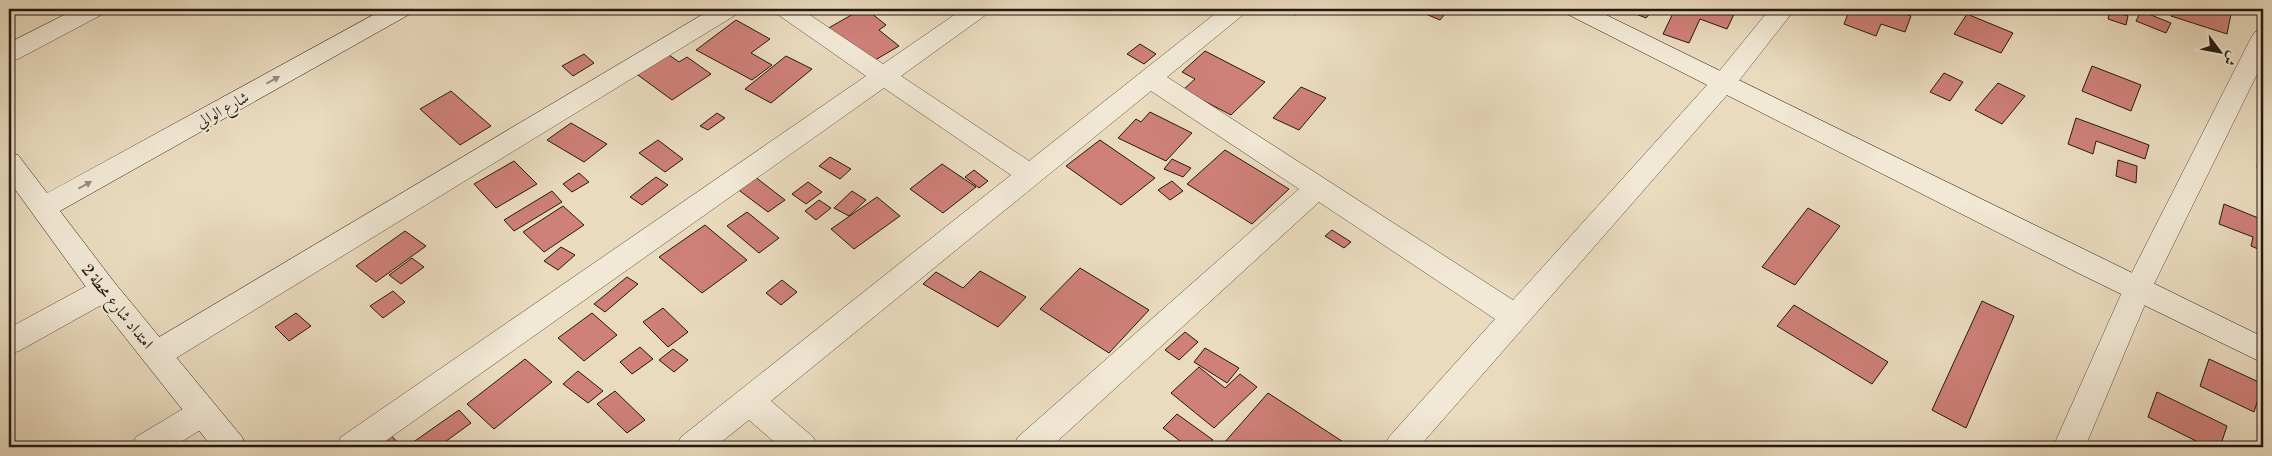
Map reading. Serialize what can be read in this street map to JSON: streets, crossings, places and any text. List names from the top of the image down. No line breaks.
{"streets":{"street":["شارع الوالي","امتداد شارع محطة 2"]},"crossings":[["شارع الوالي","امتداد شارع محطة 2"]],"north":"bottom right"}
